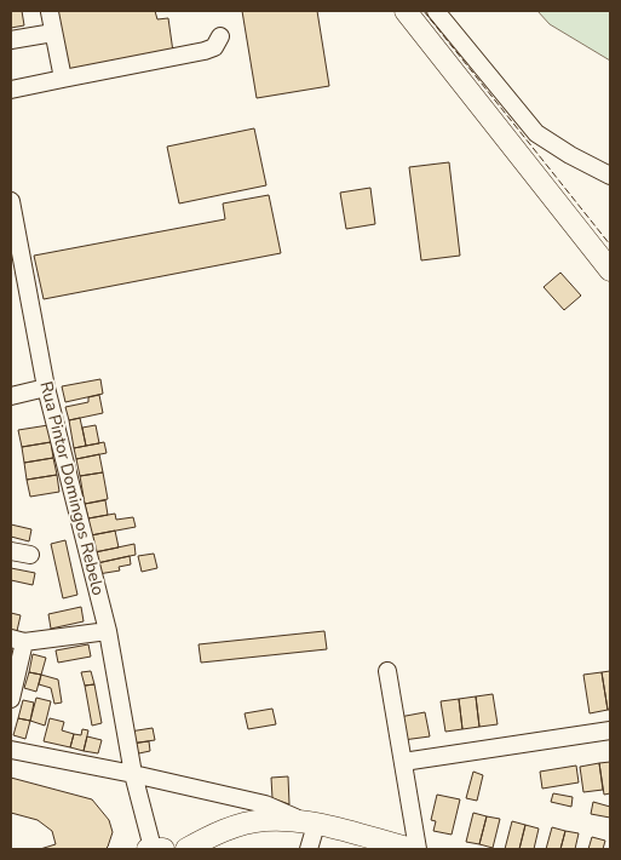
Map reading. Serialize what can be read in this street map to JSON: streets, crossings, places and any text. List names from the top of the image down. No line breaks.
{"streets":{"street":["Rua Pintor Domingos Rebelo"]}}
